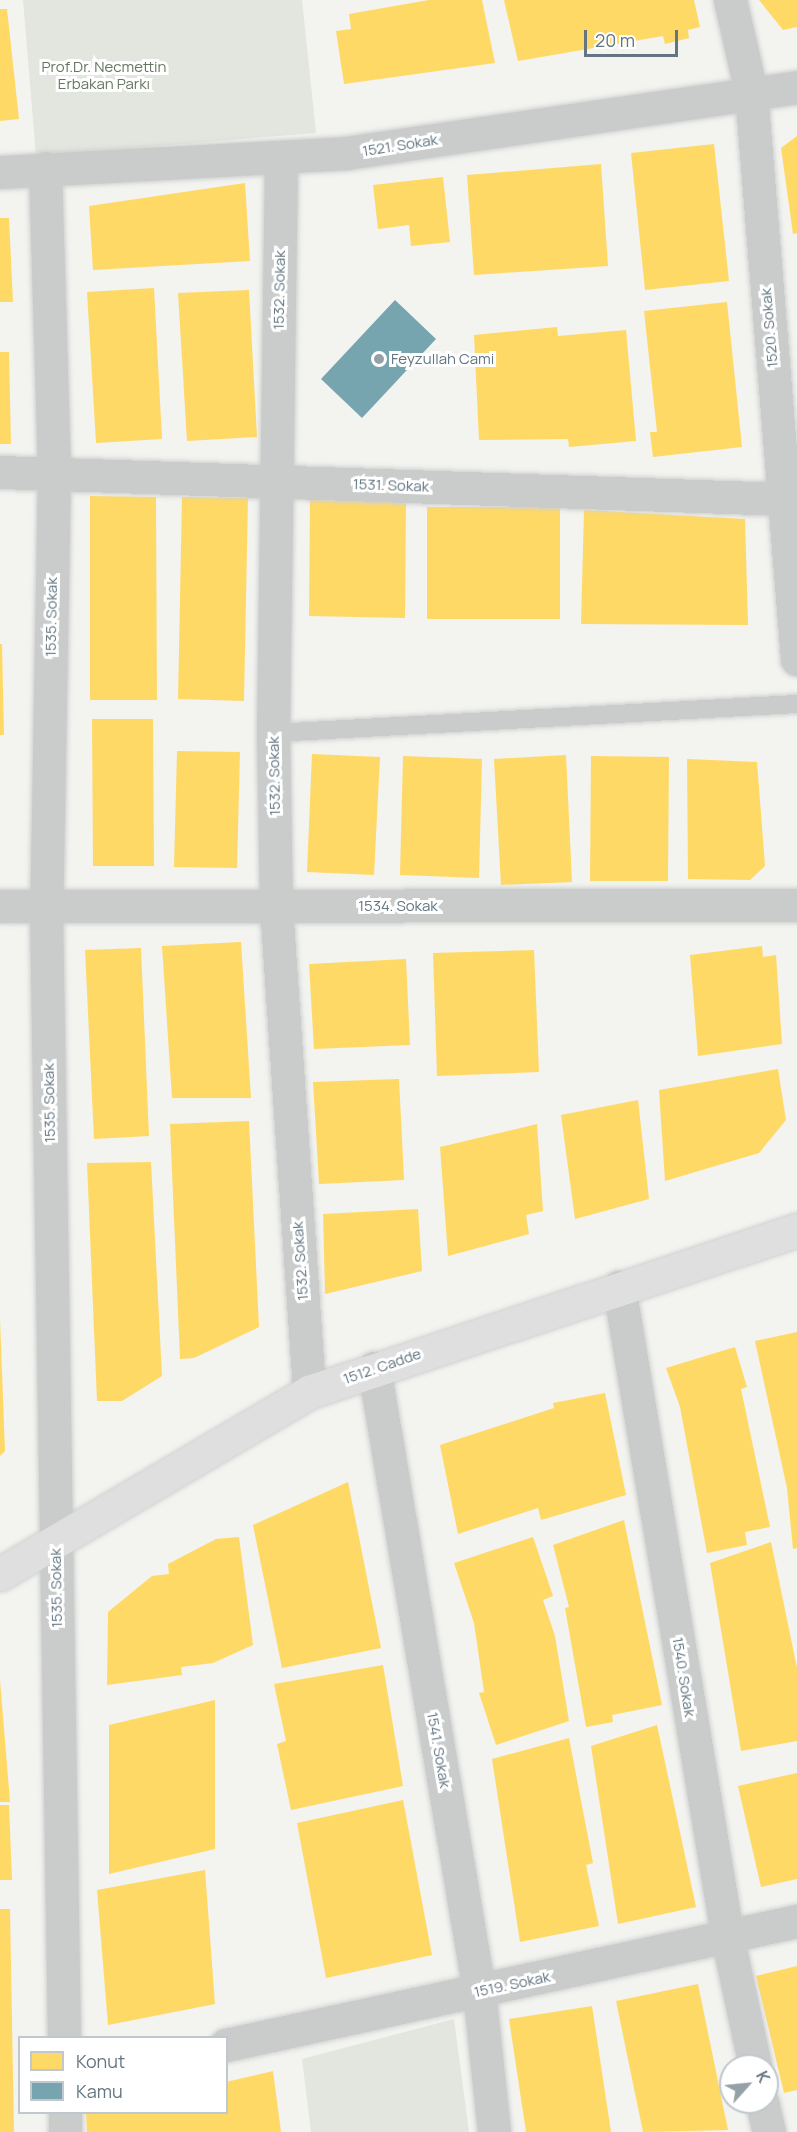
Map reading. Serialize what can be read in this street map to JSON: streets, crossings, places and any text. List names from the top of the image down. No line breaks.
{"streets":{"street":["1521. Sokak","1532. Sokak","1520. Sokak","1531. Sokak","1535. Sokak","1534. Sokak","1512. Cadde","1540. Sokak","1541. Sokak","1519. Sokak"]},"crossings":[["1521. Sokak","1532. Sokak"],["1521. Sokak","1520. Sokak"],["1521. Sokak","1535. Sokak"],["1532. Sokak","1531. Sokak"],["1532. Sokak","1534. Sokak"],["1532. Sokak","1512. Cadde"],["1520. Sokak","1531. Sokak"],["1531. Sokak","1535. Sokak"],["1535. Sokak","1534. Sokak"],["1535. Sokak","1512. Cadde"],["1512. Cadde","1540. Sokak"],["1512. Cadde","1541. Sokak"],["1540. Sokak","1519. Sokak"],["1541. Sokak","1519. Sokak"]],"parks":["Prof.Dr. Necmettin Erbakan Parkı"],"places":["Feyzullah Cami"],"legend":["Konut","Kamu"],"scale_bar":"20 m","north":"top right"}
